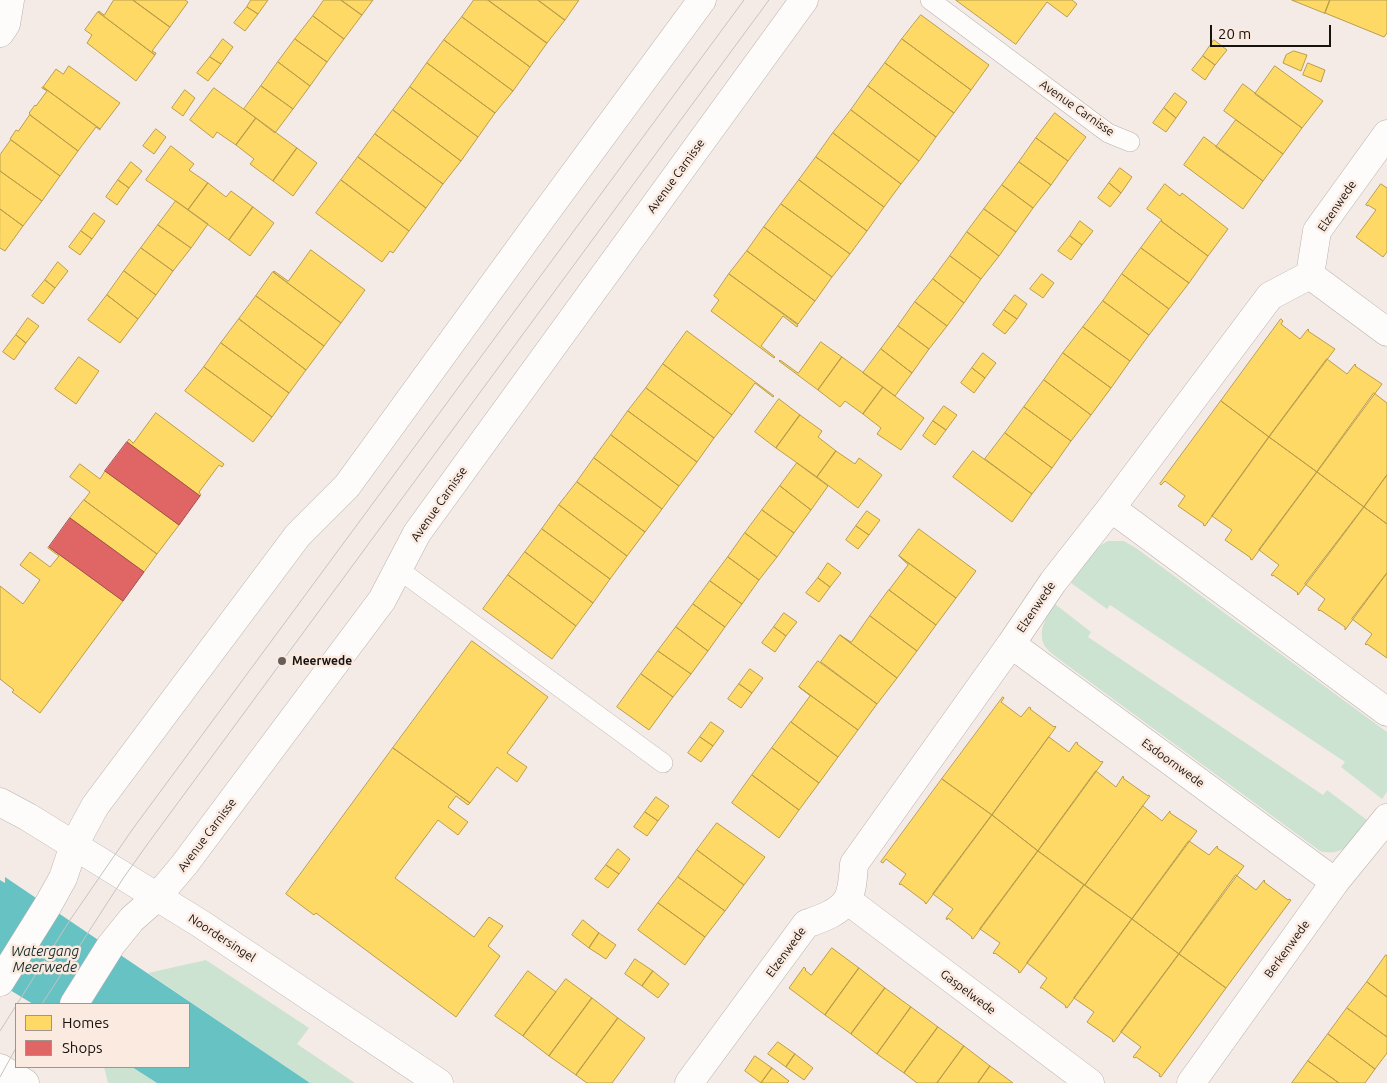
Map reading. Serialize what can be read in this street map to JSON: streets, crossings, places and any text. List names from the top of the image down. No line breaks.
{"streets":{"street":["Avenue Carnisse","Elzenwede","Esdoornwede","Noordersingel","Berkenwede","Gaspelwede"]},"crossings":[["Avenue Carnisse","Noordersingel"],["Elzenwede","Esdoornwede"],["Elzenwede","Gaspelwede"],["Esdoornwede","Berkenwede"]],"water":["Watergang Meerwede"],"places":["Meerwede"],"legend":["Homes","Shops"],"scale_bar":"20 m"}
